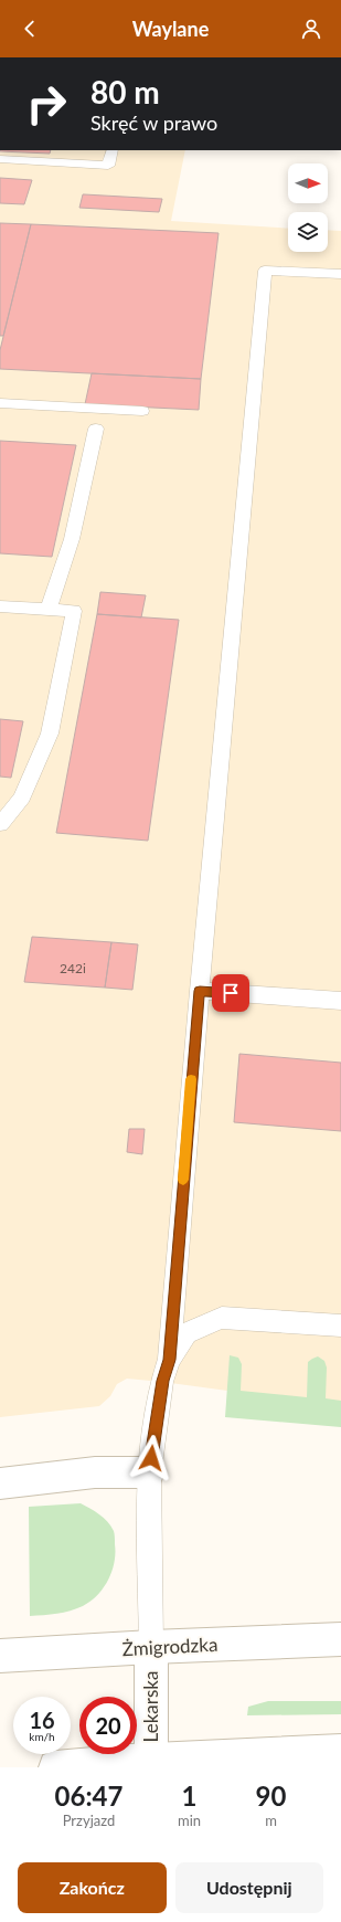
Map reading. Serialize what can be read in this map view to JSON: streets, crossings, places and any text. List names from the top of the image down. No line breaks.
{"streets":{"main road":["Żmigrodzka","Lekarska"]},"crossings":[["Żmigrodzka","Lekarska"]],"house_numbers":["242i"],"north":"right","page":{"header":"Waylane","turn":["80 m","Skręć w prawo"],"speed":"16 km/h","limit":"20","eta":["06:47","Przyjazd","1","min","90","m"],"buttons":["Zakończ","Udostępnij"]}}
